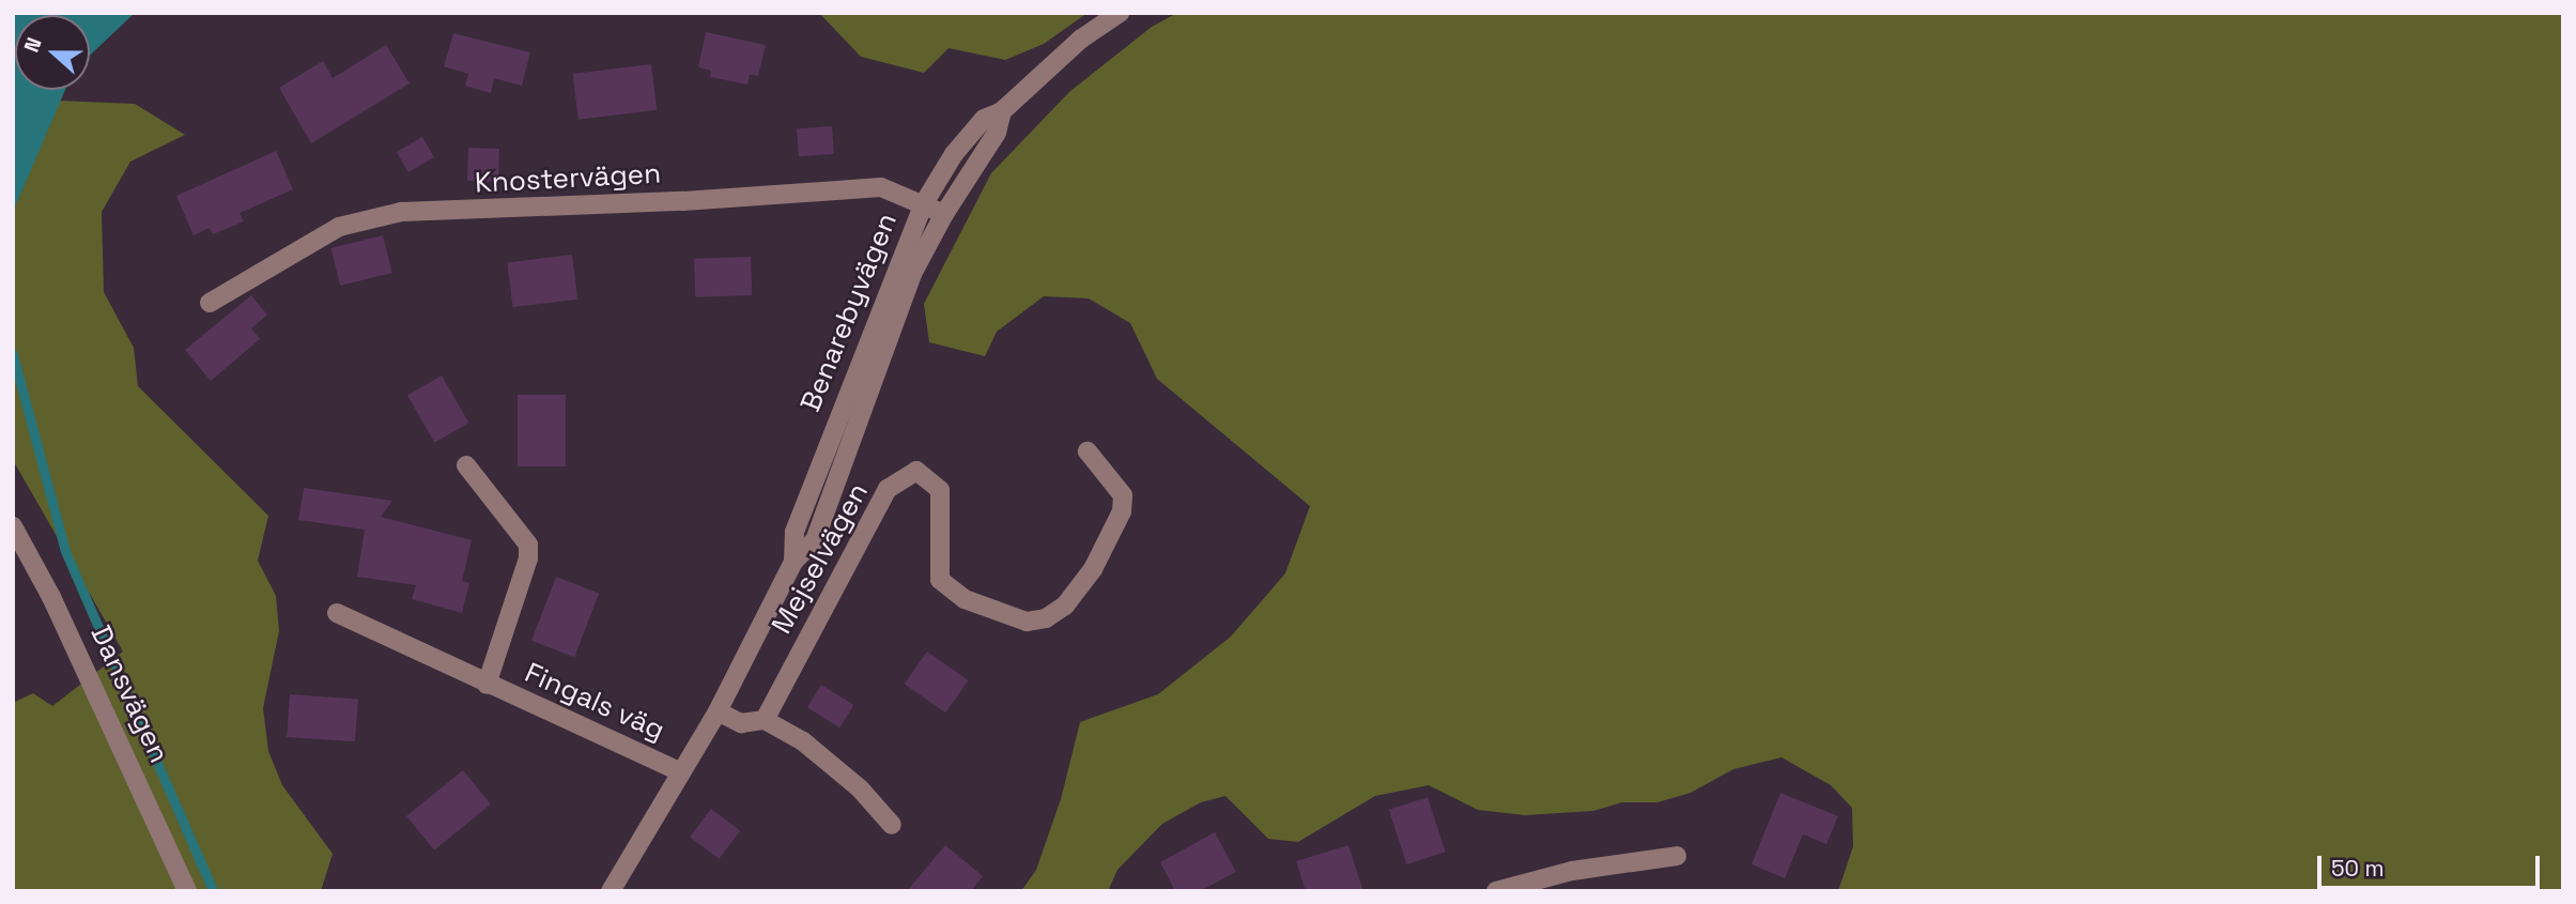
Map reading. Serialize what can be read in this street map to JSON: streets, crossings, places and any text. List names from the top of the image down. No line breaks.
{"streets":{"street":["Knostervägen","Benarebyvägen","Mejselvägen","Dansvägen","Fingals väg"]},"crossings":[["Knostervägen","Benarebyvägen"],["Benarebyvägen","Fingals väg"]],"scale_bar":"50 m","north":"left"}
